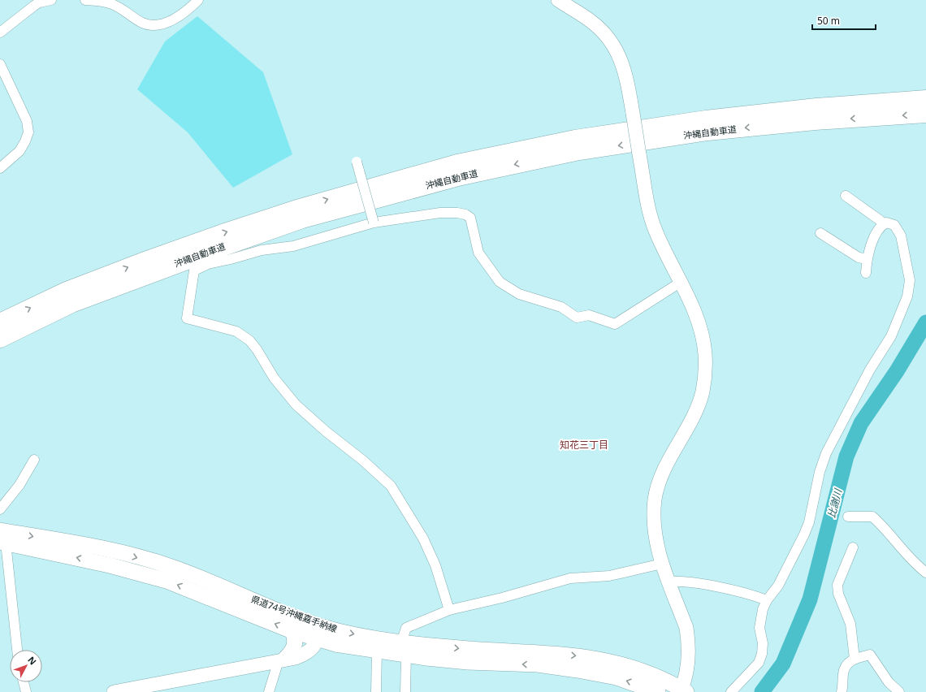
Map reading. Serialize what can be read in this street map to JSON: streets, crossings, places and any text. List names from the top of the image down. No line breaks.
{"streets":{"highway":["沖縄自動車道"],"main road":["県道74号沖縄嘉手納線"]},"districts":["知花三丁目"],"water":["比謝川"],"scale_bar":"50 m","north":"top right"}
